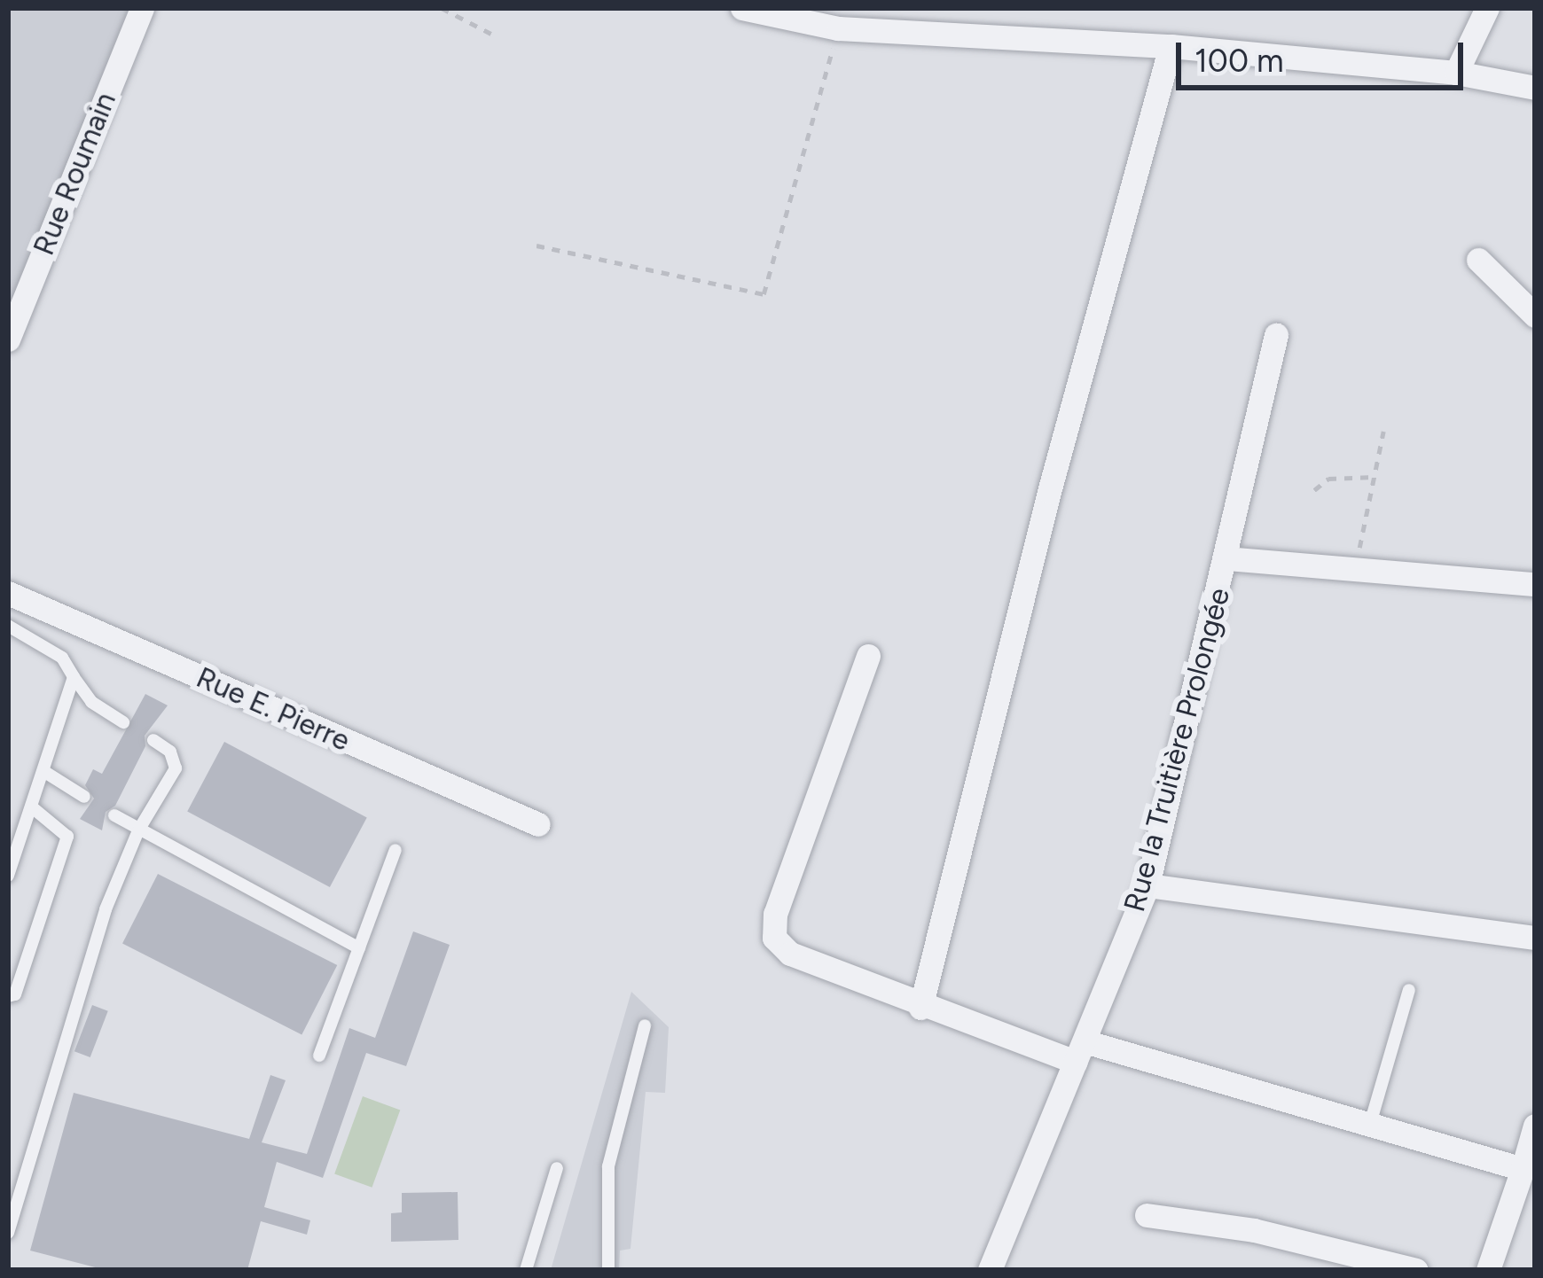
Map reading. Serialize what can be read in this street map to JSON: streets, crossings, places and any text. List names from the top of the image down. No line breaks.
{"streets":{"street":["Rue Roumain","Rue E. Pierre","Rue la Truitière Prolongée"]},"scale_bar":"100 m"}
